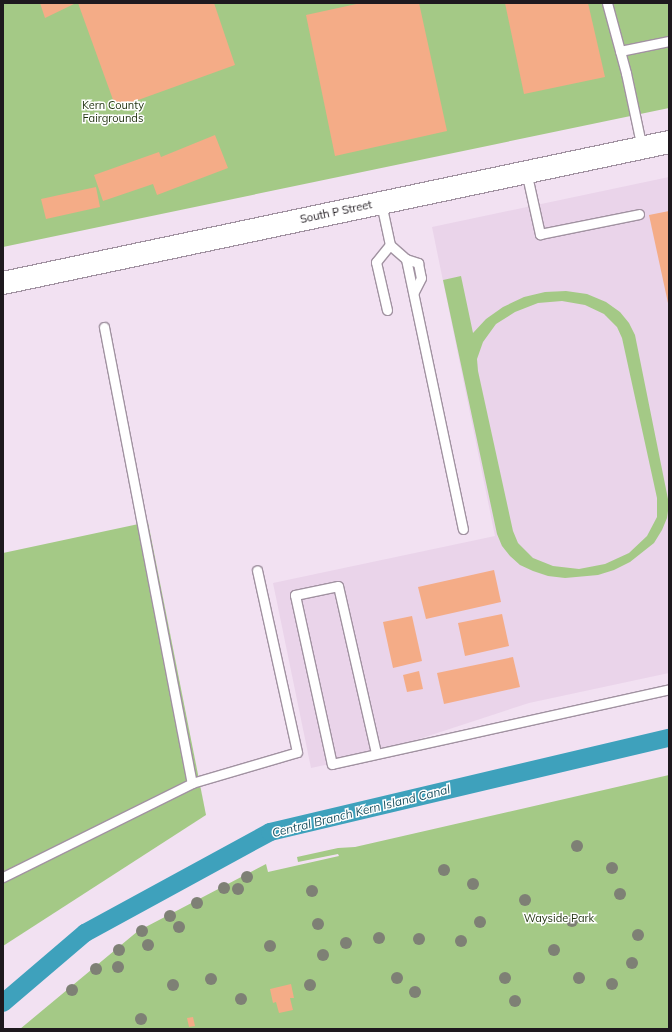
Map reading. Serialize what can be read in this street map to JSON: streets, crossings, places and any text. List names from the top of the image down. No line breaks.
{"streets":{"street":["South P Street"]},"water":["Central Branch Kern Island Canal"],"parks":["Kern County Fairgrounds","Wayside Park"]}
